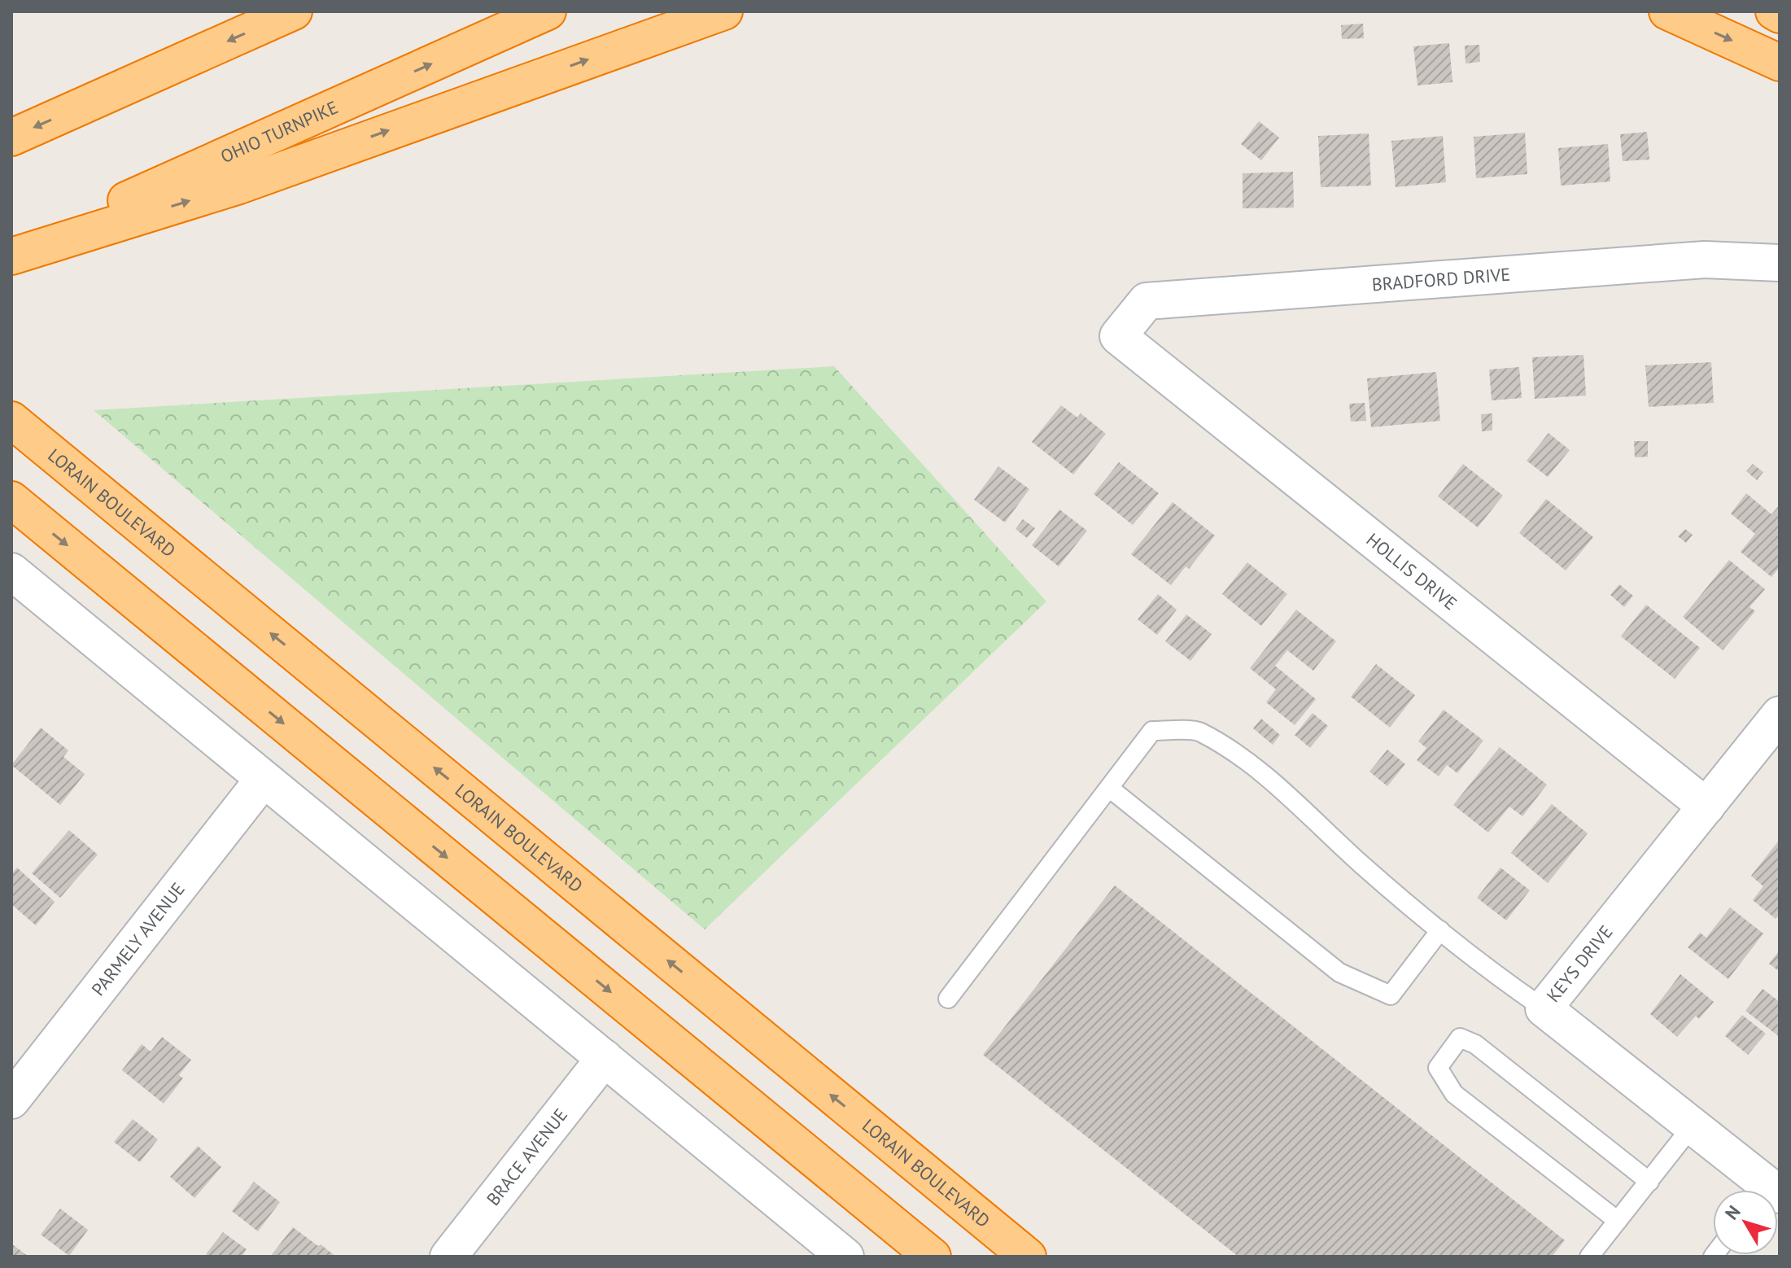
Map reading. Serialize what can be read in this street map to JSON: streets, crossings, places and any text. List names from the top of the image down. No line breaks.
{"streets":{"highway":["OHIO TURNPIKE","LORAIN BOULEVARD"],"street":["BRADFORD DRIVE","HOLLIS DRIVE","PARMELY AVENUE","KEYS DRIVE","BRACE AVENUE"]},"crossings":[["BRADFORD DRIVE","HOLLIS DRIVE"],["HOLLIS DRIVE","KEYS DRIVE"]],"north":"top left"}
